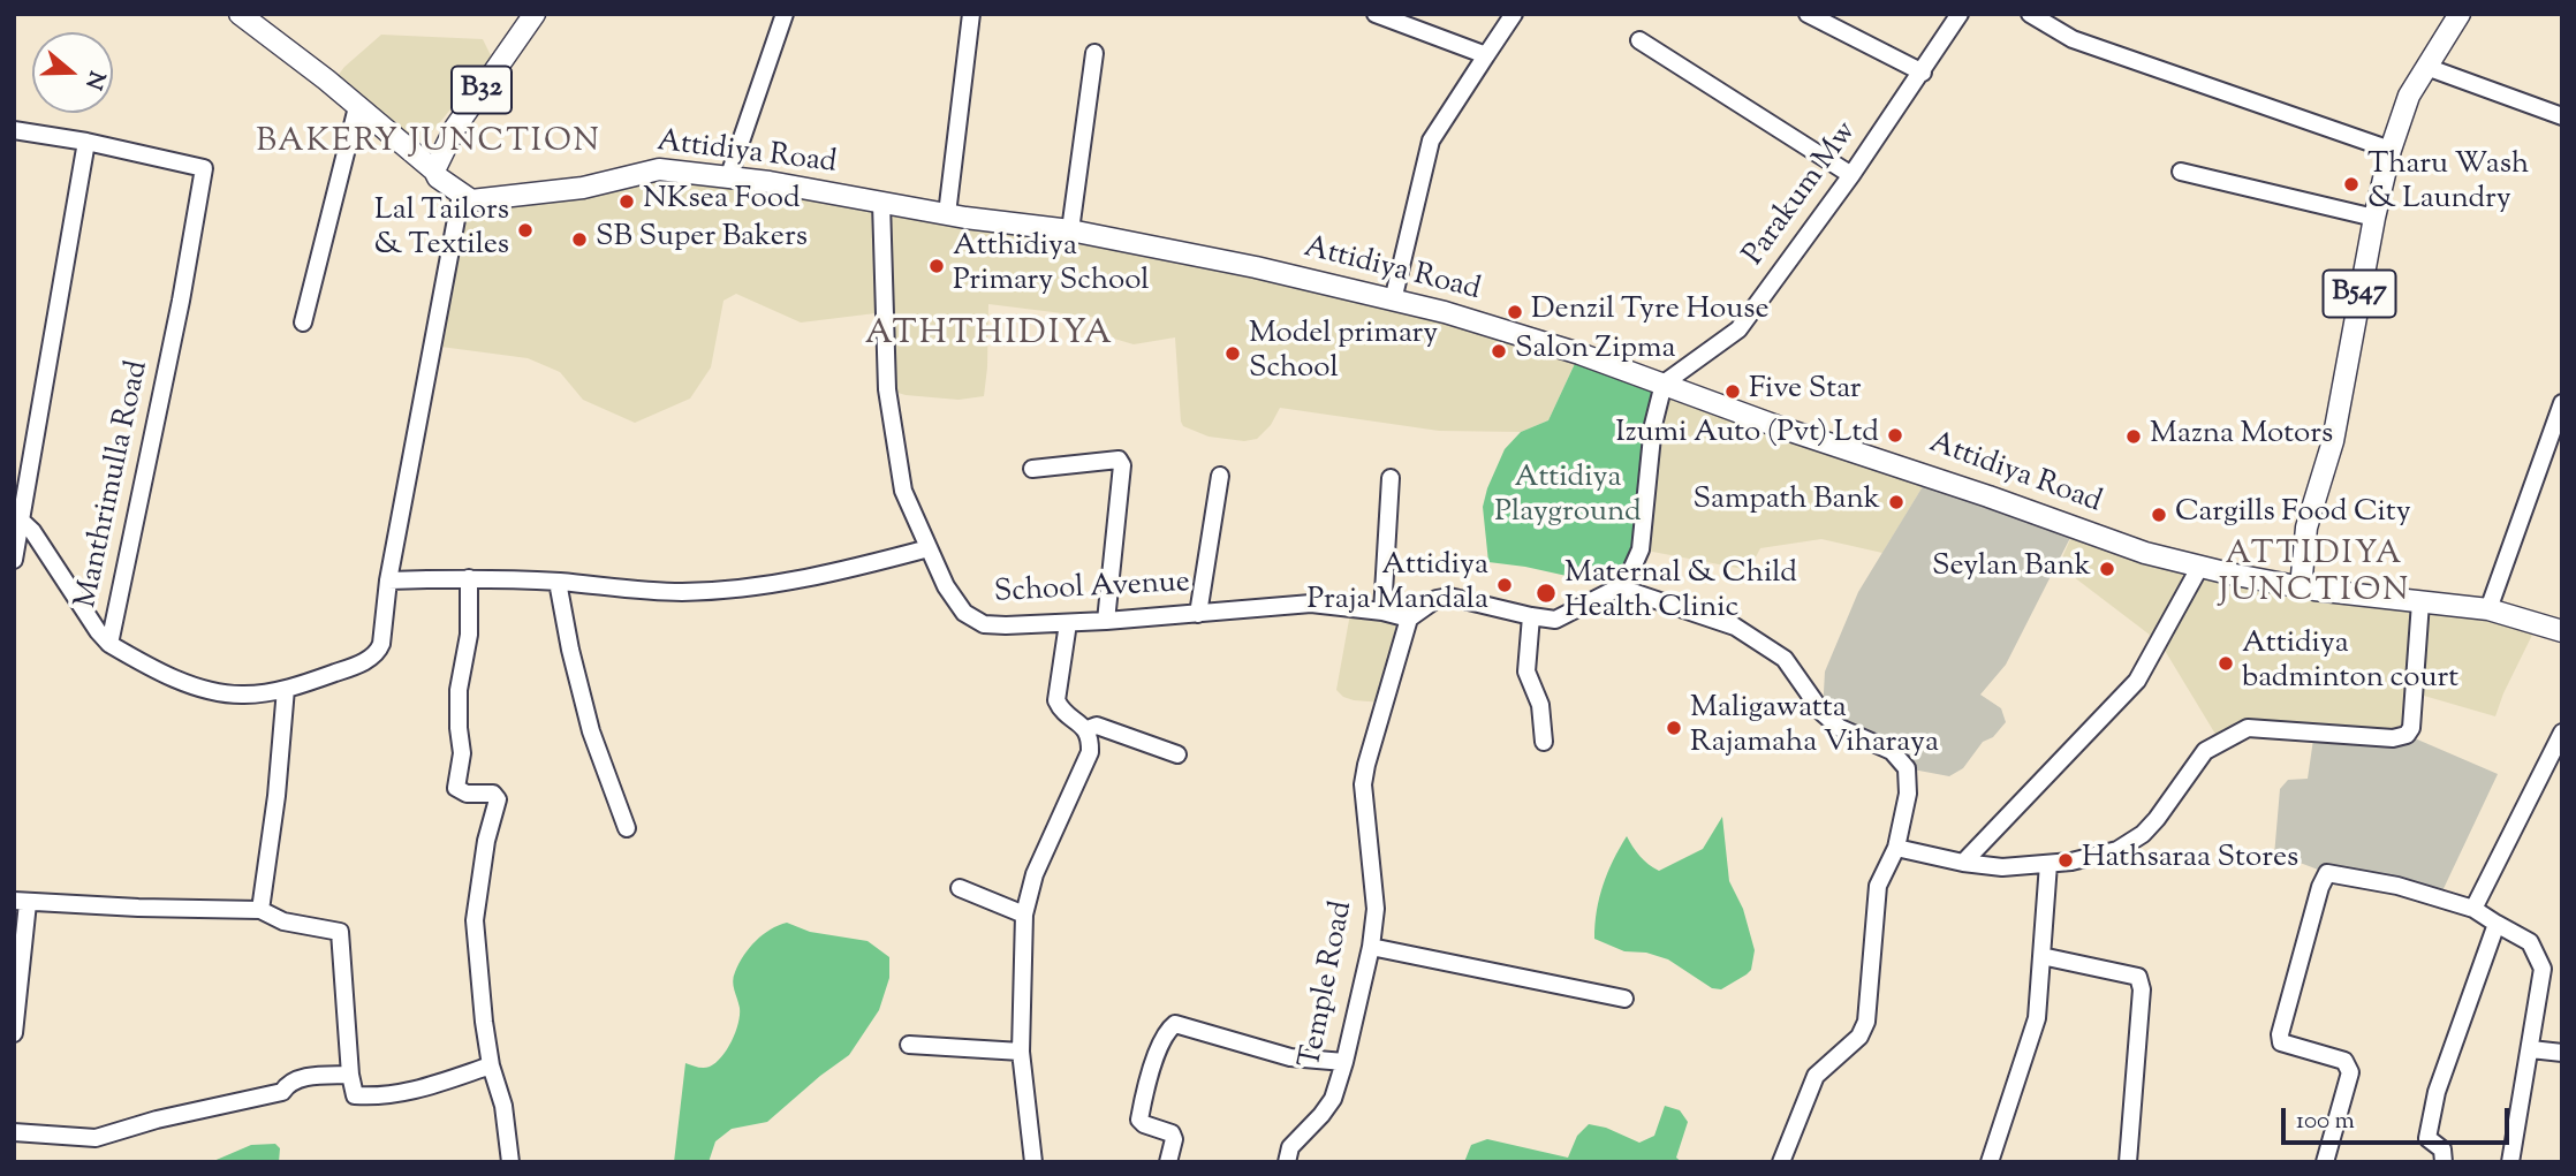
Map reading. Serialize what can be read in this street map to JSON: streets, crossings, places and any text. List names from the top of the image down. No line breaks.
{"streets":{"main road":["B32","Attidiya Road","B547"],"street":["Parakum Mw","Manthrimulla Road","School Avenue","Temple Road"]},"crossings":[["Attidiya Road","Parakum Mw"],["Attidiya Road","B547"],["Attidiya Road","Manthrimulla Road"],["Attidiya Road","School Avenue"],["School Avenue","Temple Road"]],"districts":["BAKERY JUNCTION","ATHTHIDIYA","ATTIDIYA JUNCTION"],"parks":["Attidiya Playground"],"places":["Tharu Wash & Laundry","NKsea Food","Lal Tailors & Textiles","SB Super Bakers","Atthidiya Primary School","Denzil Tyre House","Salon Zipma","Model primary School","Five Star","Izumi Auto (Pvt) Ltd","Mazna Motors","Sampath Bank","Cargills Food City","Seylan Bank","Attidiya Praja Mandala","Maternal & Child Health Clinic","Attidiya badminton court","Maligawatta Rajamaha Viharaya","Hathsaraa Stores"],"scale_bar":"100 m","north":"right"}
